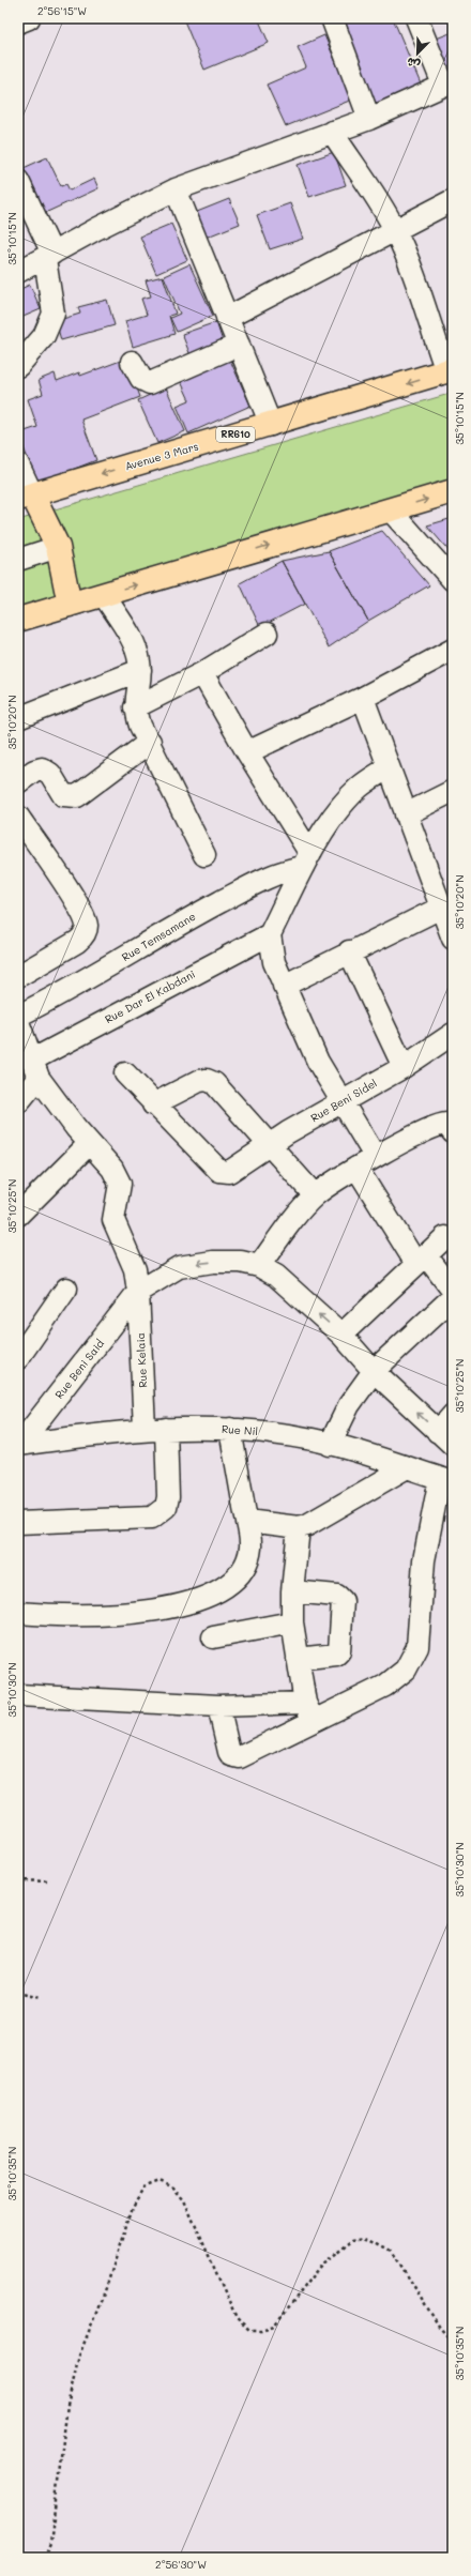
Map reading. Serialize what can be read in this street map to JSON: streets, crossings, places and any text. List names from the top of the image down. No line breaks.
{"streets":{"main road":["RR610","Avenue 3 Mars"],"street":["Rue Temsamane","Rue Dar El Kabdani","Rue Beni Sidel","Rue Kelaia","Rue Beni Said","Rue Nil"]},"crossings":[["Rue Dar El Kabdani","Rue Kelaia"],["Rue Kelaia","Rue Beni Said"],["Rue Kelaia","Rue Nil"],["Rue Beni Said","Rue Nil"]],"one_way":["Rue Beni Said"],"north":"bottom left","coordinates":["2°56'15\"W","35°10'15\"N","35°10'20\"N","35°10'25\"N","35°10'30\"N","35°10'35\"N","2°56'30\"W"]}
